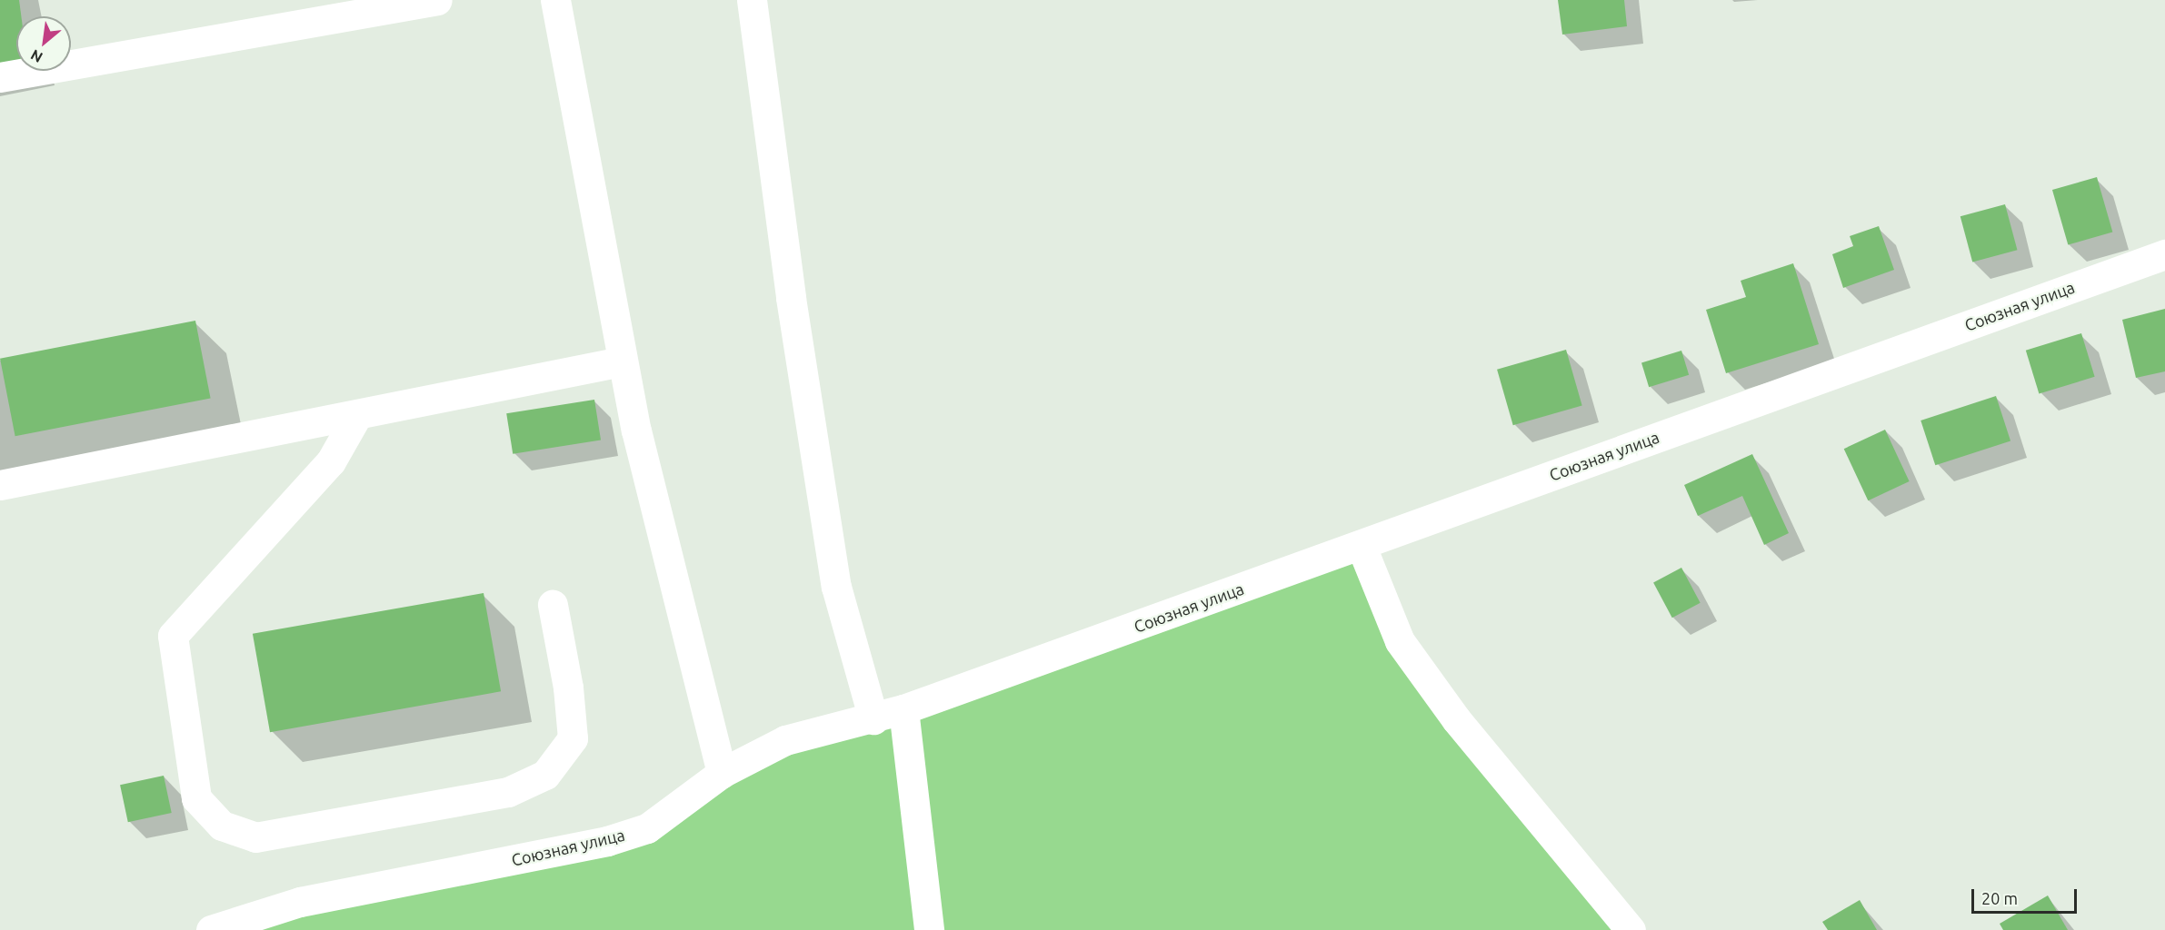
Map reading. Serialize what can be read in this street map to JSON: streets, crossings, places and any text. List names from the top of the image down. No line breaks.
{"streets":{"street":["Союзная улица"]},"scale_bar":"20 m","north":"bottom left"}
